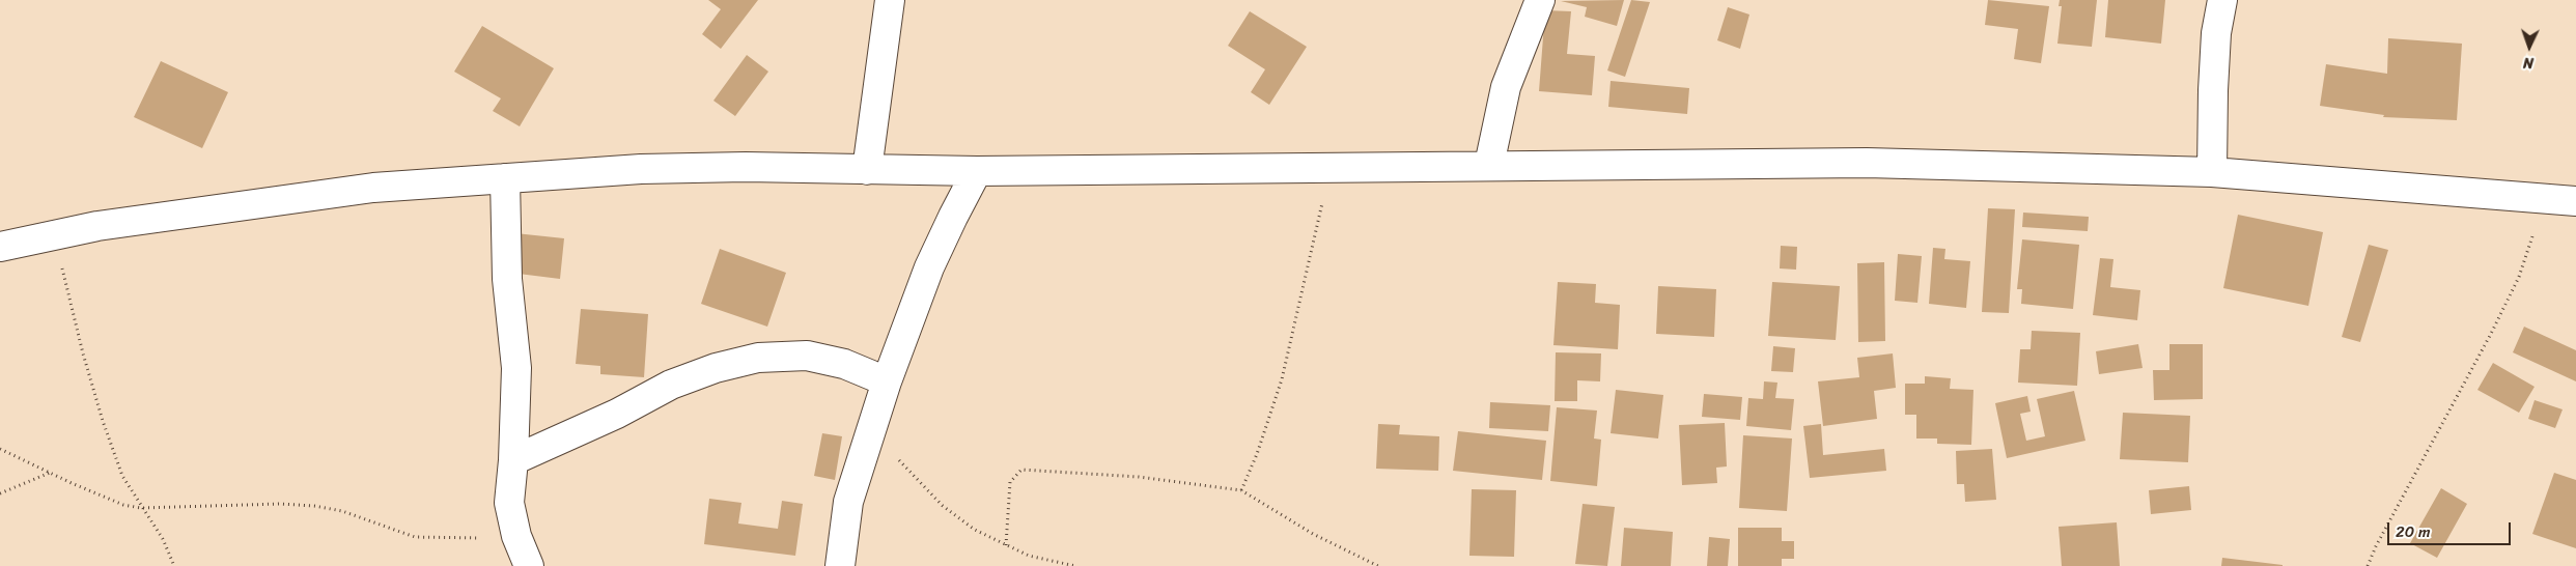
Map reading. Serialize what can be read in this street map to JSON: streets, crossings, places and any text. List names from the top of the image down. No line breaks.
{"scale_bar":"20 m","north":"bottom"}
